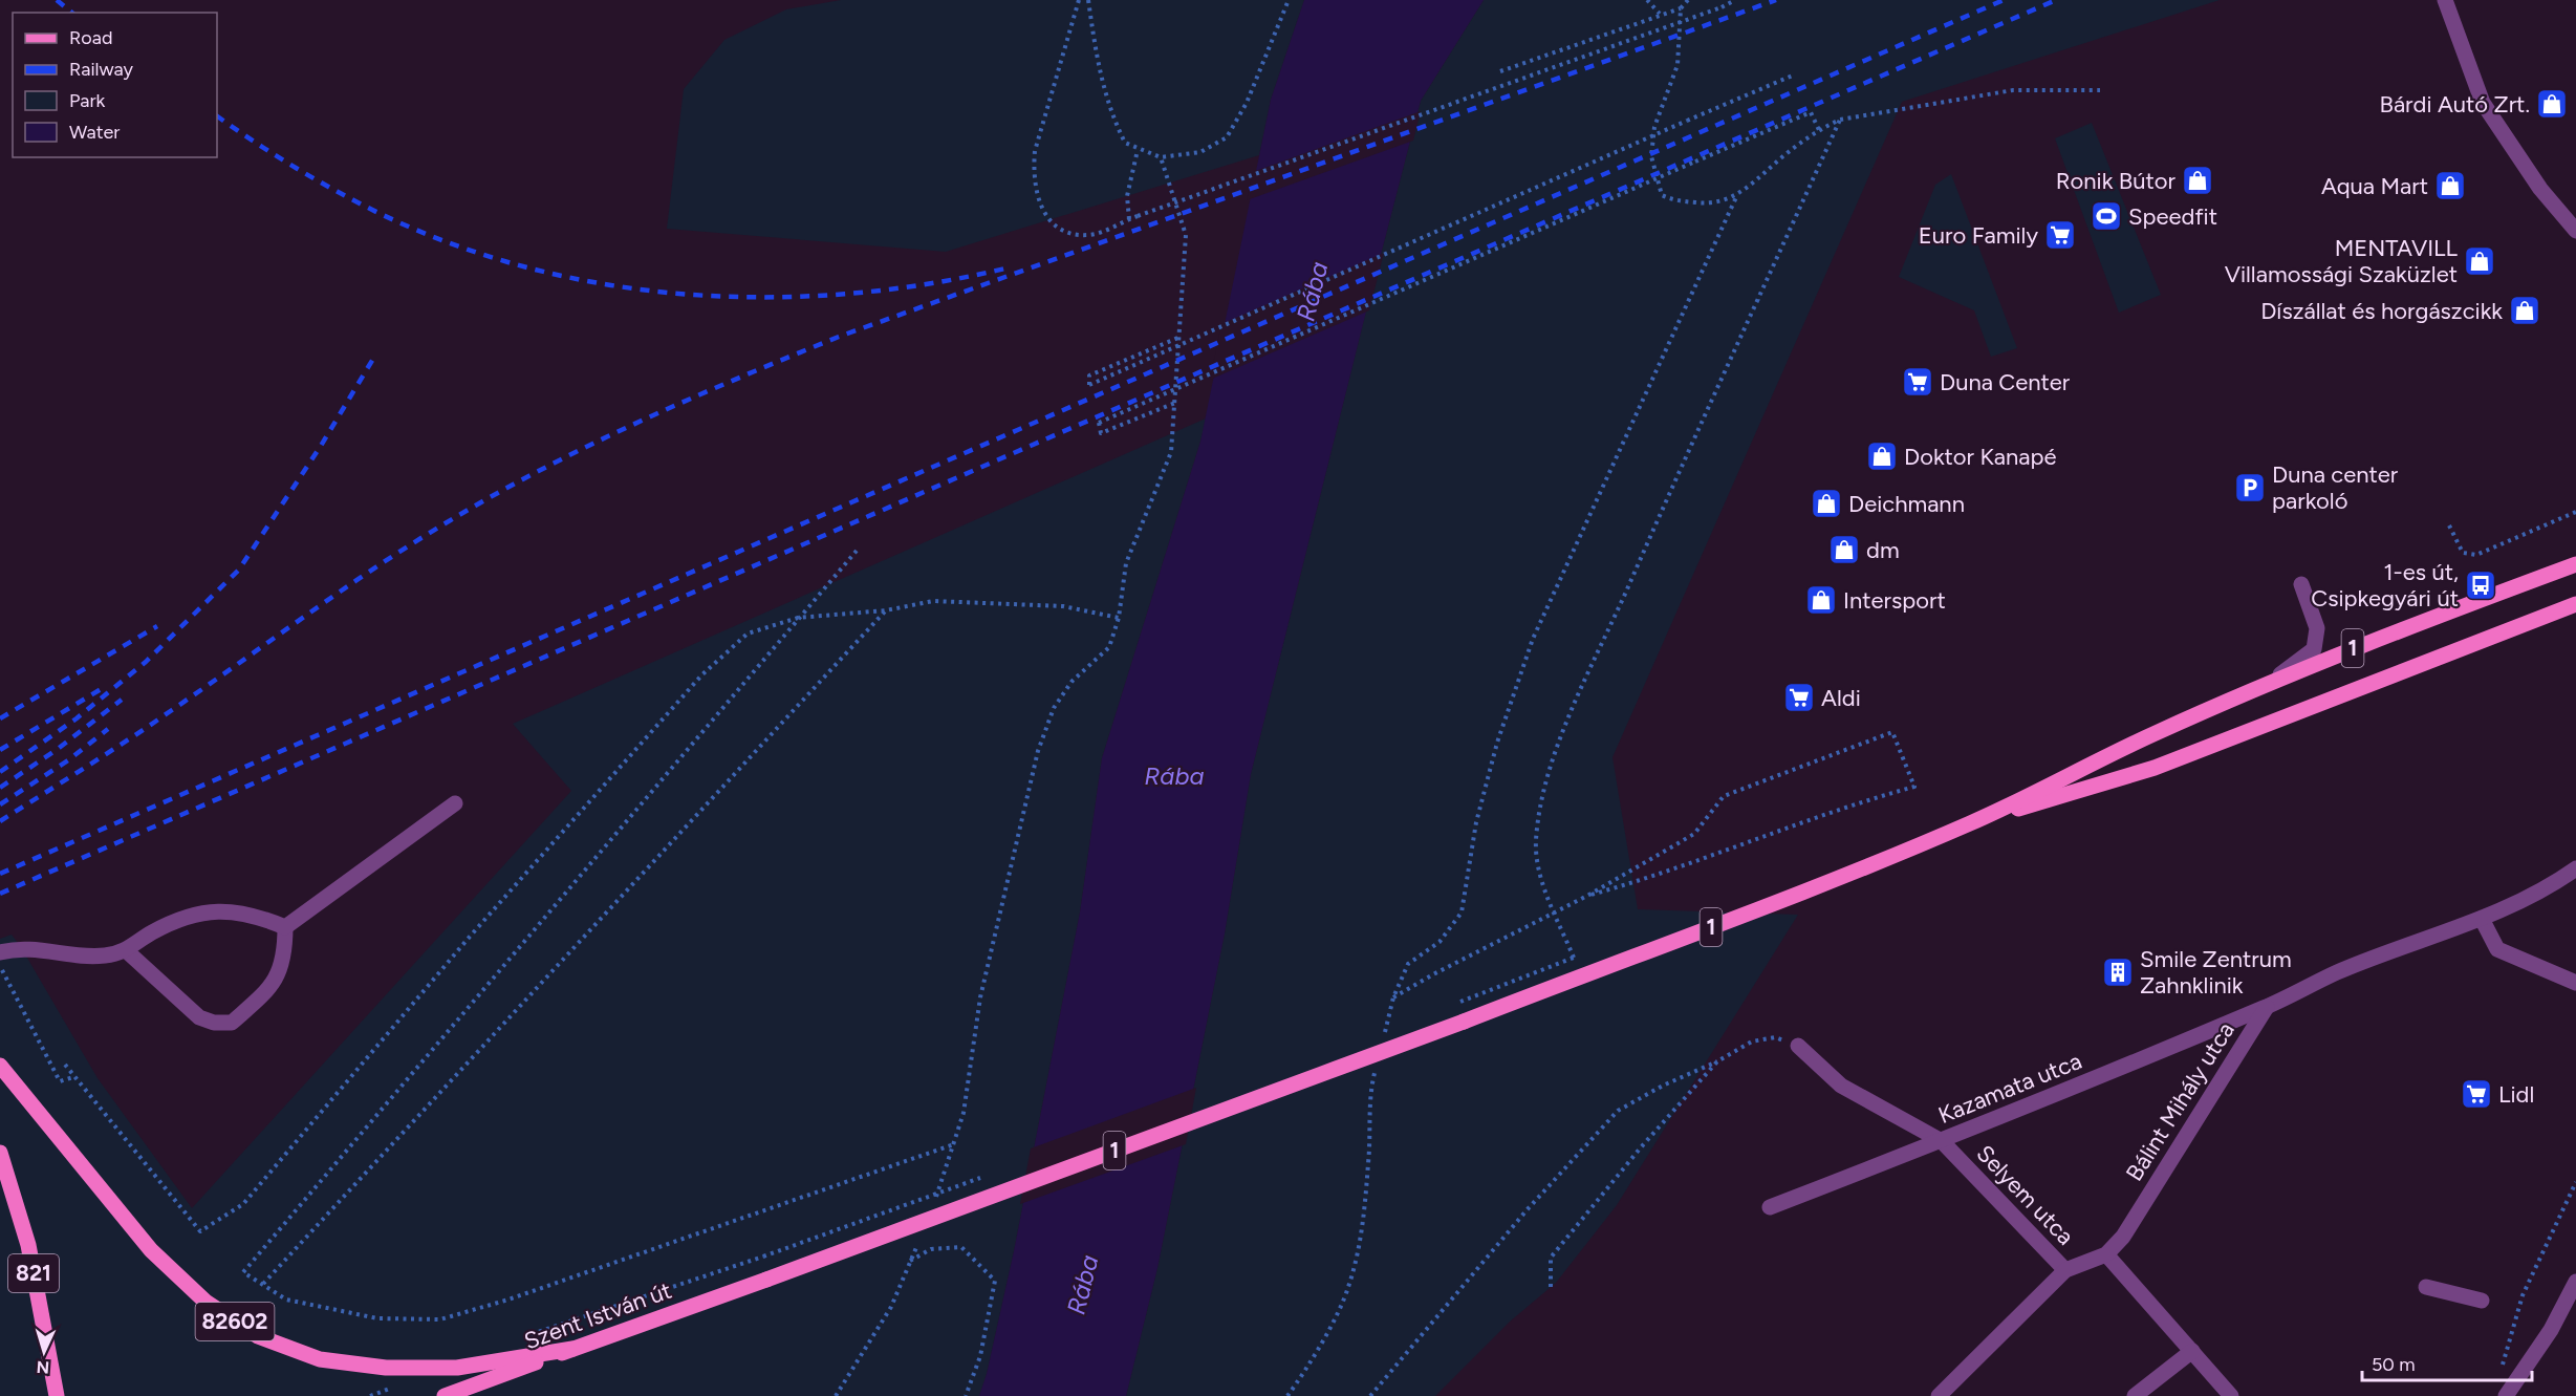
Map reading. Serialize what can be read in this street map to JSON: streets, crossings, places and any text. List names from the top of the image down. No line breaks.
{"streets":{"main road":["1","821","Szent István út","82602"],"street":["Kazamata utca","Bálint Mihály utca","Selyem utca"]},"crossings":[["1","Szent István út"],["Kazamata utca","Bálint Mihály utca"],["Kazamata utca","Selyem utca"],["Bálint Mihály utca","Selyem utca"],["Szent István út","82602"]],"water":["Rába"],"places":{"shop":["Bárdi Autó Zrt.","Ronik Bútor","Aqua Mart","MENTAVILL Villamossági Szaküzlet","Díszállat és horgászcikk","Doktor Kanapé","Deichmann","dm","Intersport"],"sports":["Speedfit"],"supermarket":["Euro Family","Duna Center","Aldi","Lidl"],"parking":["Duna center parkoló"],"bus stop":["1-es út, Csipkegyári út"],"building":["Smile Zentrum Zahnklinik"]},"legend":["Road","Railway","Park","Water"],"scale_bar":"50 m","north":"bottom"}
